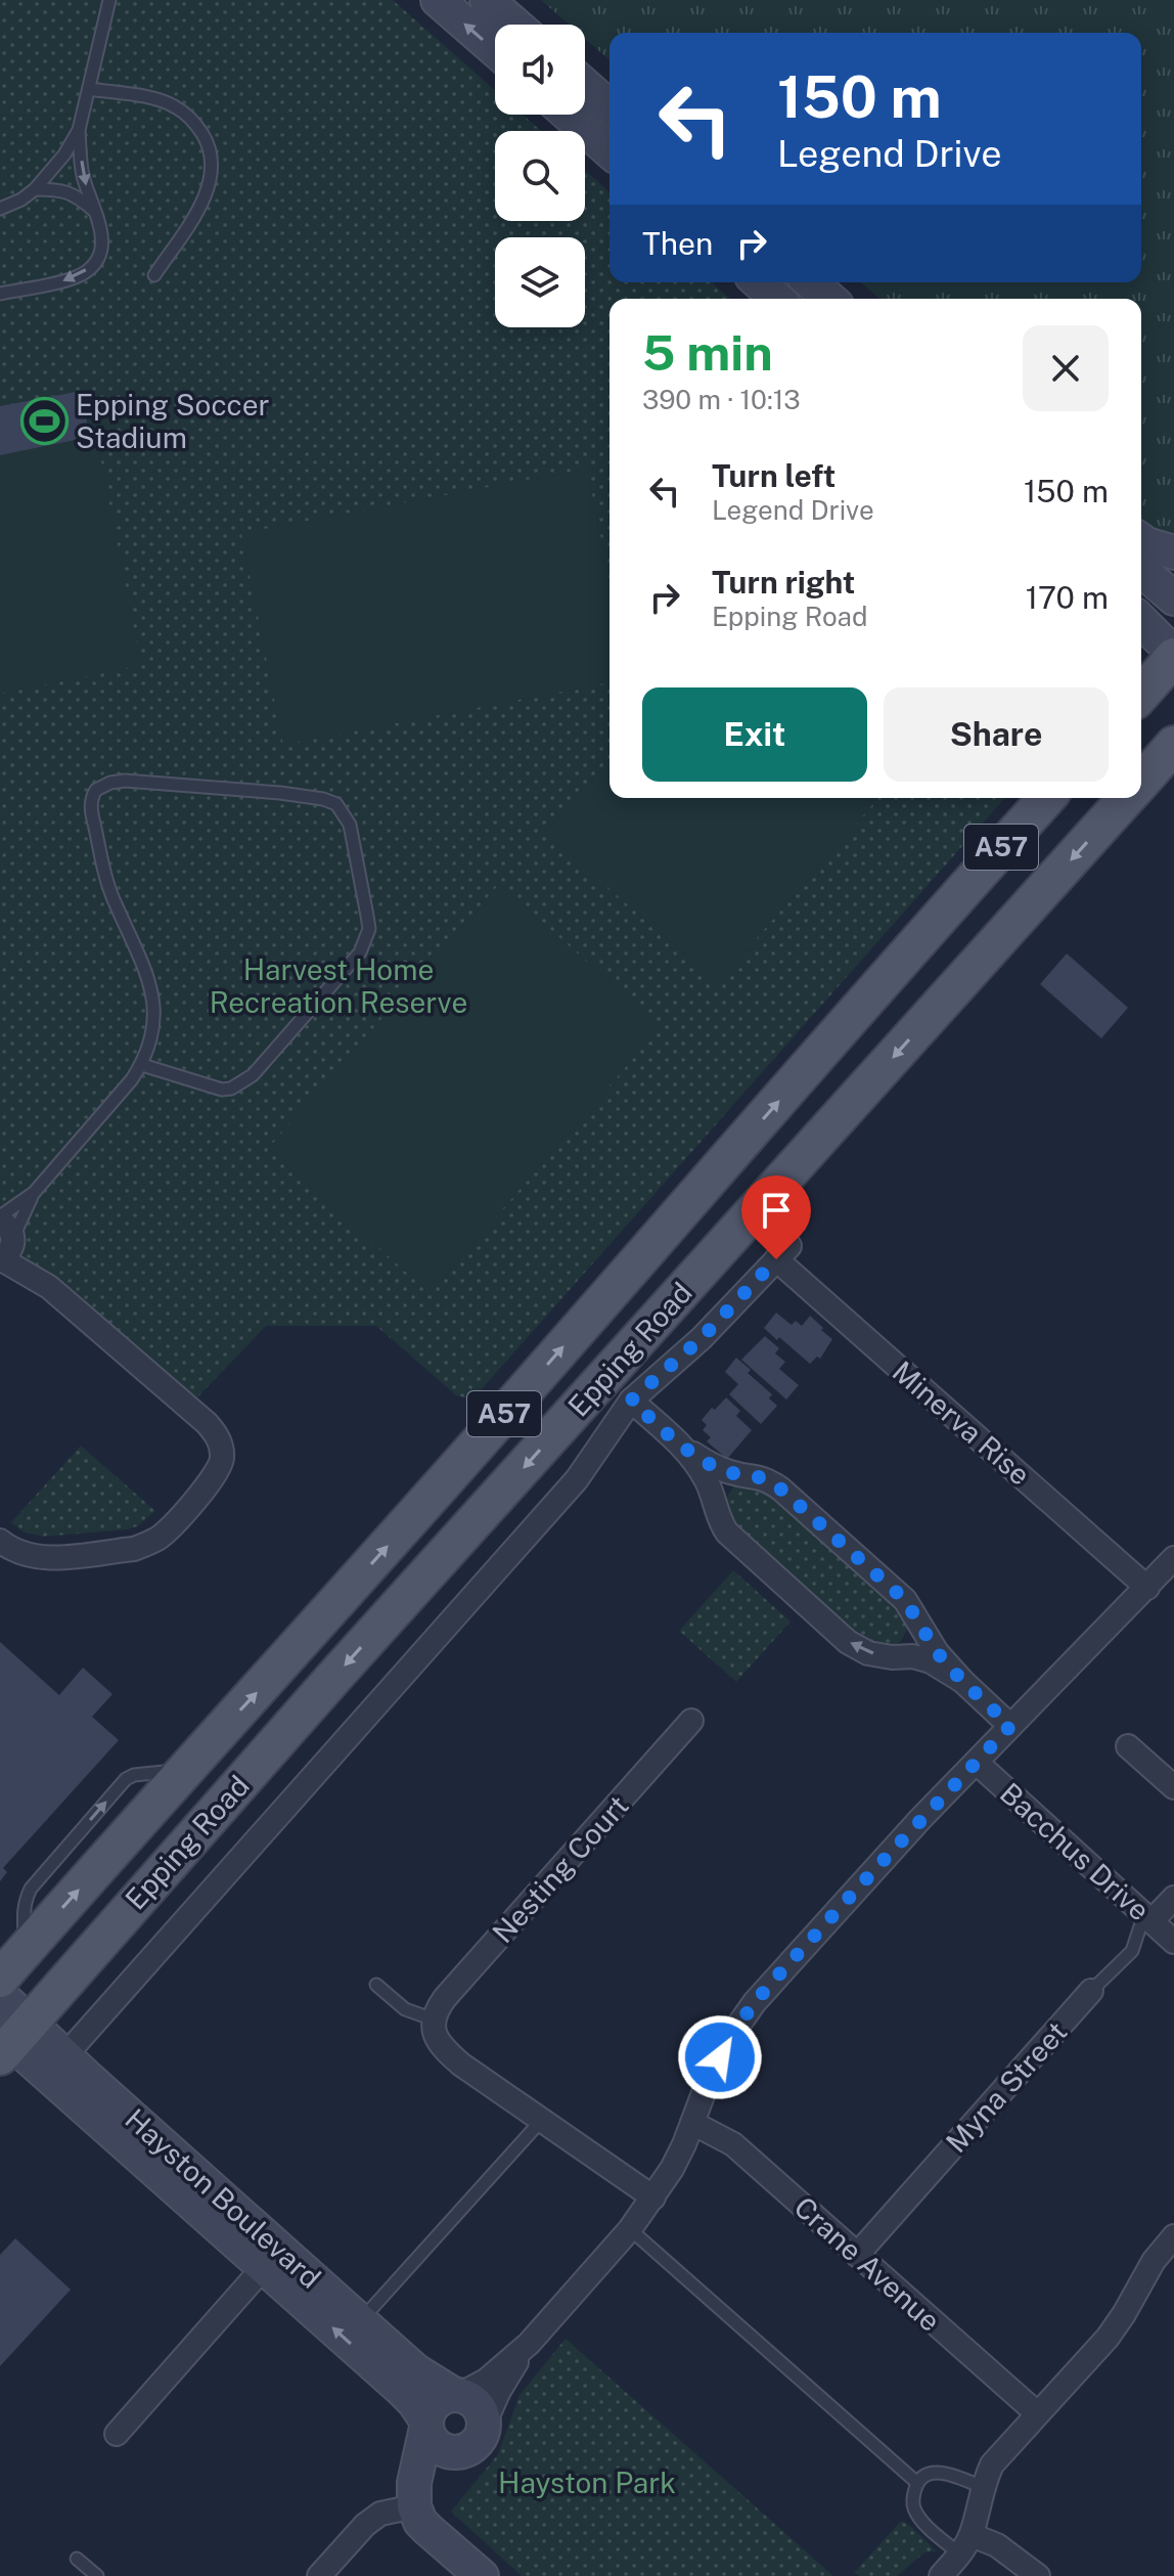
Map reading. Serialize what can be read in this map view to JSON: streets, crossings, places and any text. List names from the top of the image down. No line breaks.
{"streets":{"main road":["A57","Epping Road"],"street":["Minerva Rise","Bacchus Drive","Nesting Court","Myna Street","Hayston Boulevard","Crane Avenue"]},"crossings":[["Epping Road","Minerva Rise"],["Epping Road","Hayston Boulevard"],["Bacchus Drive","Myna Street"],["Myna Street","Crane Avenue"]],"parks":["Harvest Home Recreation Reserve","Hayston Park"],"places":{"sports":["Epping Soccer Stadium"]},"page":{"turn":["150 m","Legend Drive"],"then":"Then","heading":["5 min","390 m · 10:13"],"list":[{"name":"Turn left","note":"Legend Drive","value":"150 m"},{"name":"Turn right","note":"Epping Road","value":"170 m"}],"buttons":["Exit","Share"]}}
